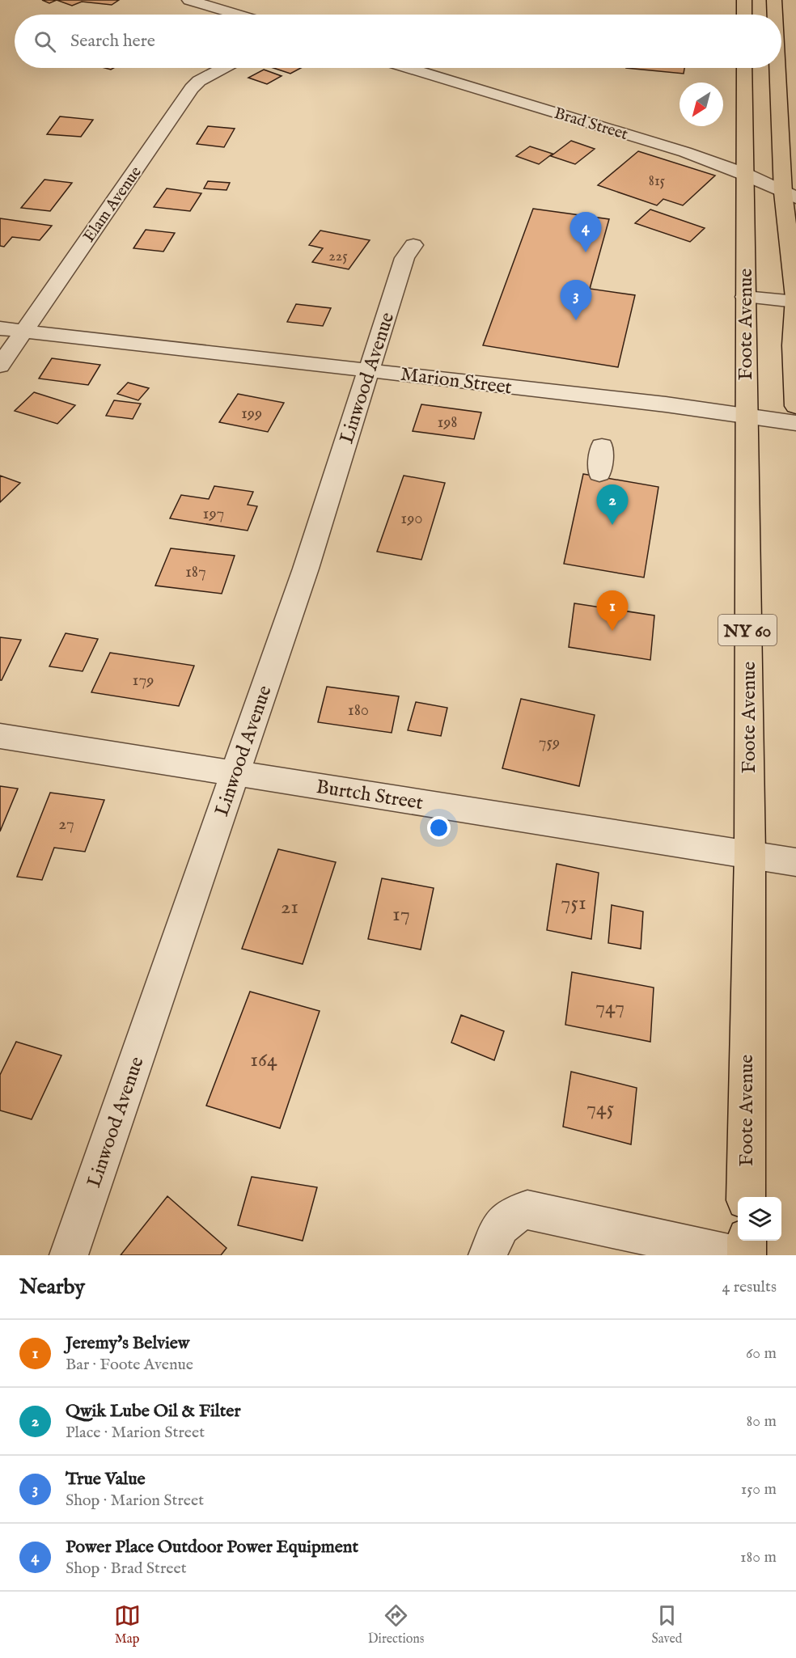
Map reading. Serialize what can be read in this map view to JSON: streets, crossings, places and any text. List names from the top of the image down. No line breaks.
{"streets":{"highway":["Foote Avenue","NY 60"],"street":["Brad Street","Elam Avenue","Linwood Avenue","Marion Street","Burtch Street"]},"crossings":[["Brad Street","Foote Avenue"],["Elam Avenue","Marion Street"],["Foote Avenue","Marion Street"],["Foote Avenue","Burtch Street"],["Linwood Avenue","Marion Street"],["Linwood Avenue","Burtch Street"]],"house_numbers":["815","225","199","198","197","190","187","179","180","759","27","751","21","17","747","164","745"],"north":"bottom left","page":{"search":"Search here","pins":["4","3","2","1"],"heading":["Nearby","4 results"],"list":[{"mark":"1","name":"Jeremy's Belview","note":"Bar · Foote Avenue","value":"60 m"},{"mark":"2","name":"Qwik Lube Oil & Filter","note":"Place · Marion Street","value":"80 m"},{"mark":"3","name":"True Value","note":"Shop · Marion Street","value":"150 m"},{"mark":"4","name":"Power Place Outdoor Power Equipment","note":"Shop · Brad Street","value":"180 m"}],"nav":["Map","Directions","Saved"]}}
